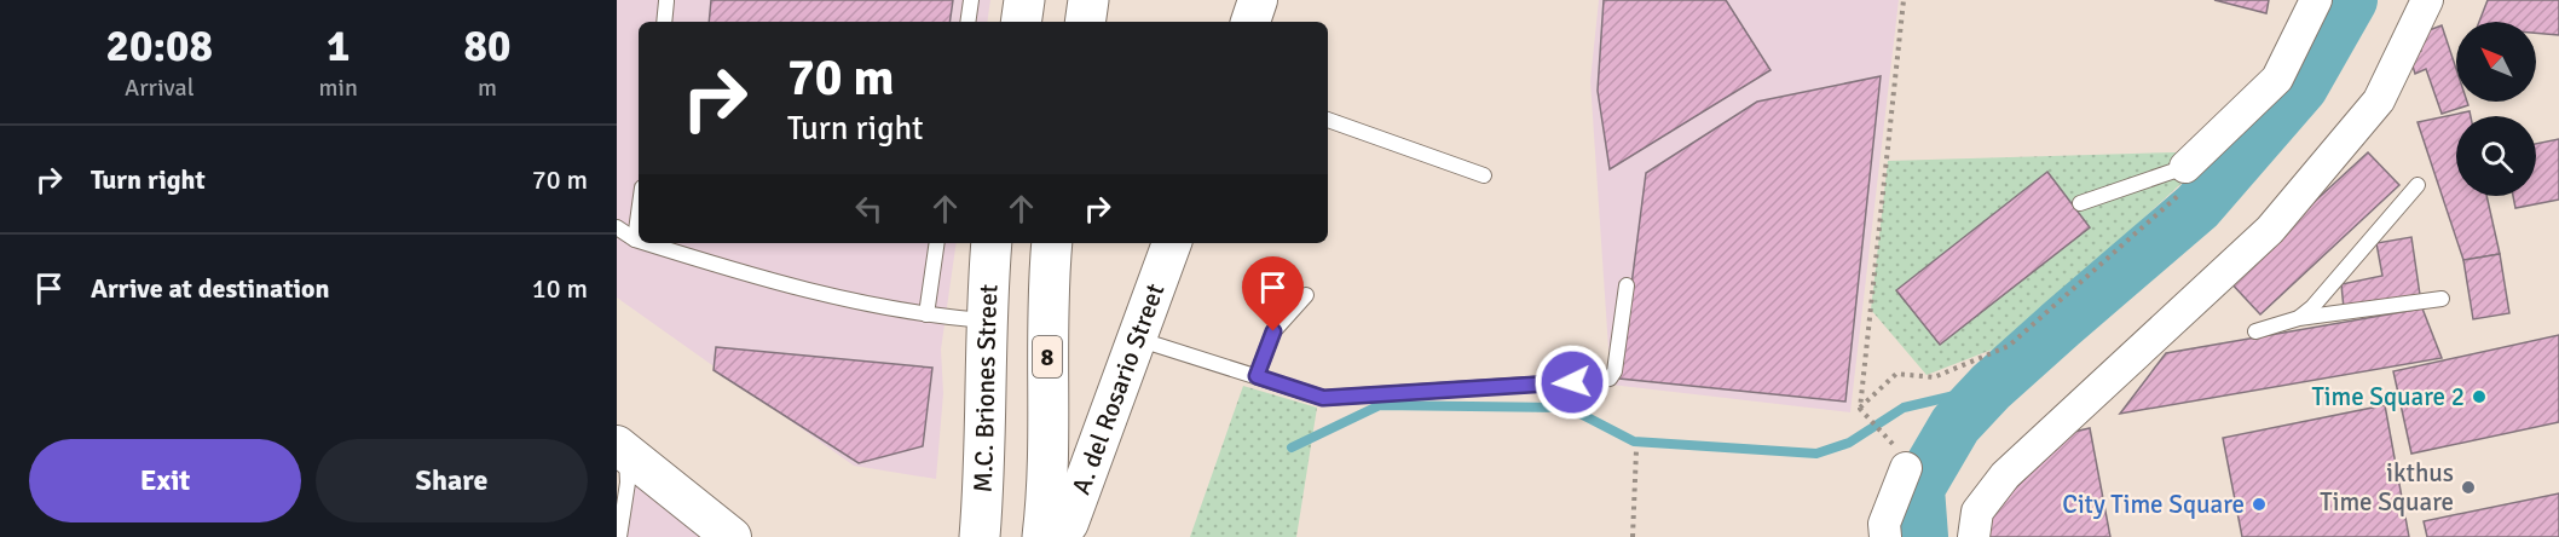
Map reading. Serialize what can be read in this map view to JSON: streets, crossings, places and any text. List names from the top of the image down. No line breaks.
{"streets":{"main road":["8","M.C. Briones Street"],"street":["A. del Rosario Street"]},"places":["Time Square 2","ikthus Time Square","City Time Square"],"north":"top left","page":{"eta":["20:08","Arrival","1","min","80","m"],"turn":["70 m","Turn right"],"list":[{"name":"Turn right","value":"70 m"},{"name":"Arrive at destination","value":"10 m"}],"buttons":["Exit","Share"]}}
